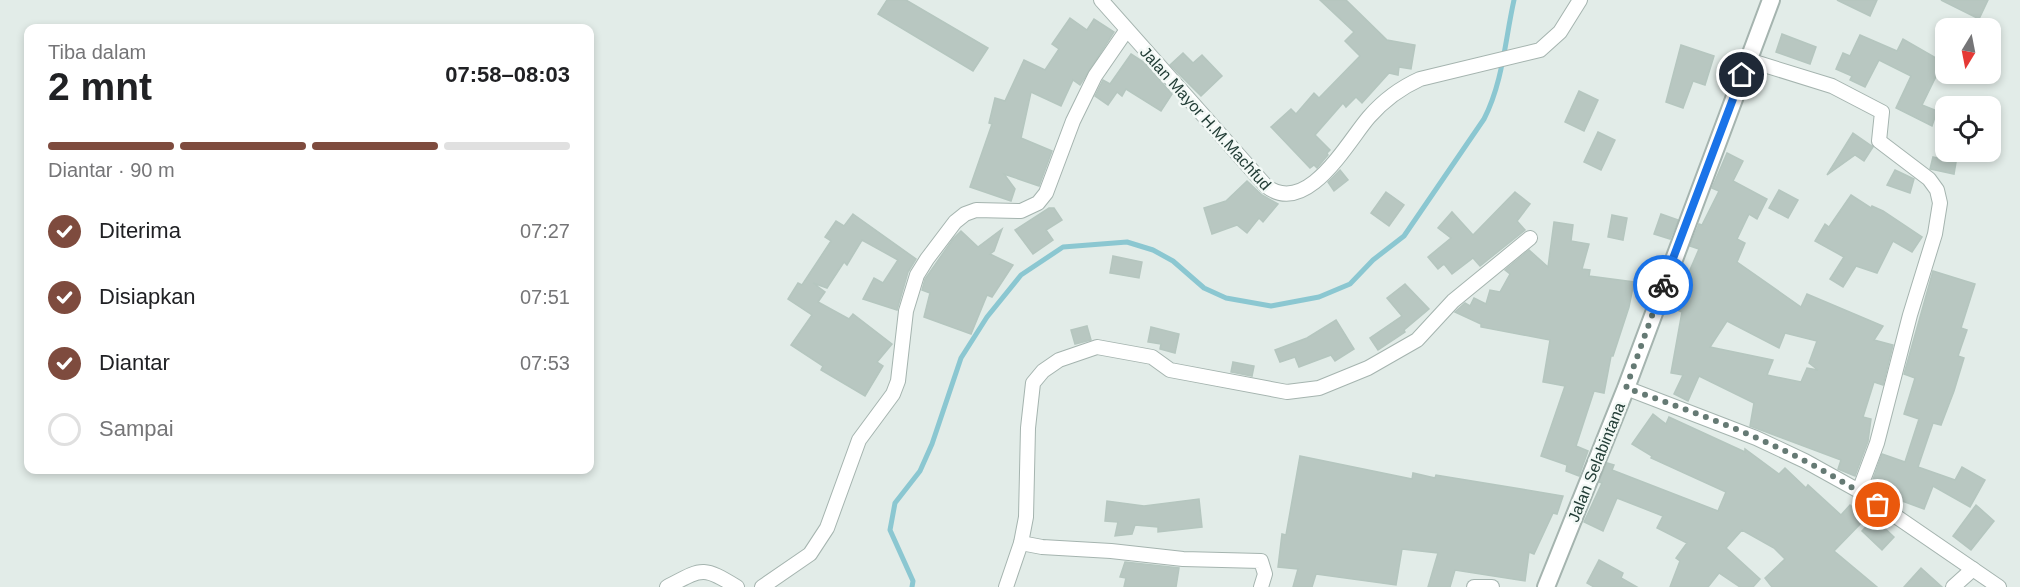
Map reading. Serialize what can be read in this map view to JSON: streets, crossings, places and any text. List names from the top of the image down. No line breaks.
{"streets":{"street":["Jalan Mayor H.M.Machfud","Jalan Selabintana"]},"north":"bottom","page":{"heading":["2 mnt","Tiba dalam","07:58–08:03"],"bar":"Diantar · 90 m","list":[["Diterima","07:27"],["Disiapkan","07:51"],["Diantar","07:53"],"Sampai"]}}
